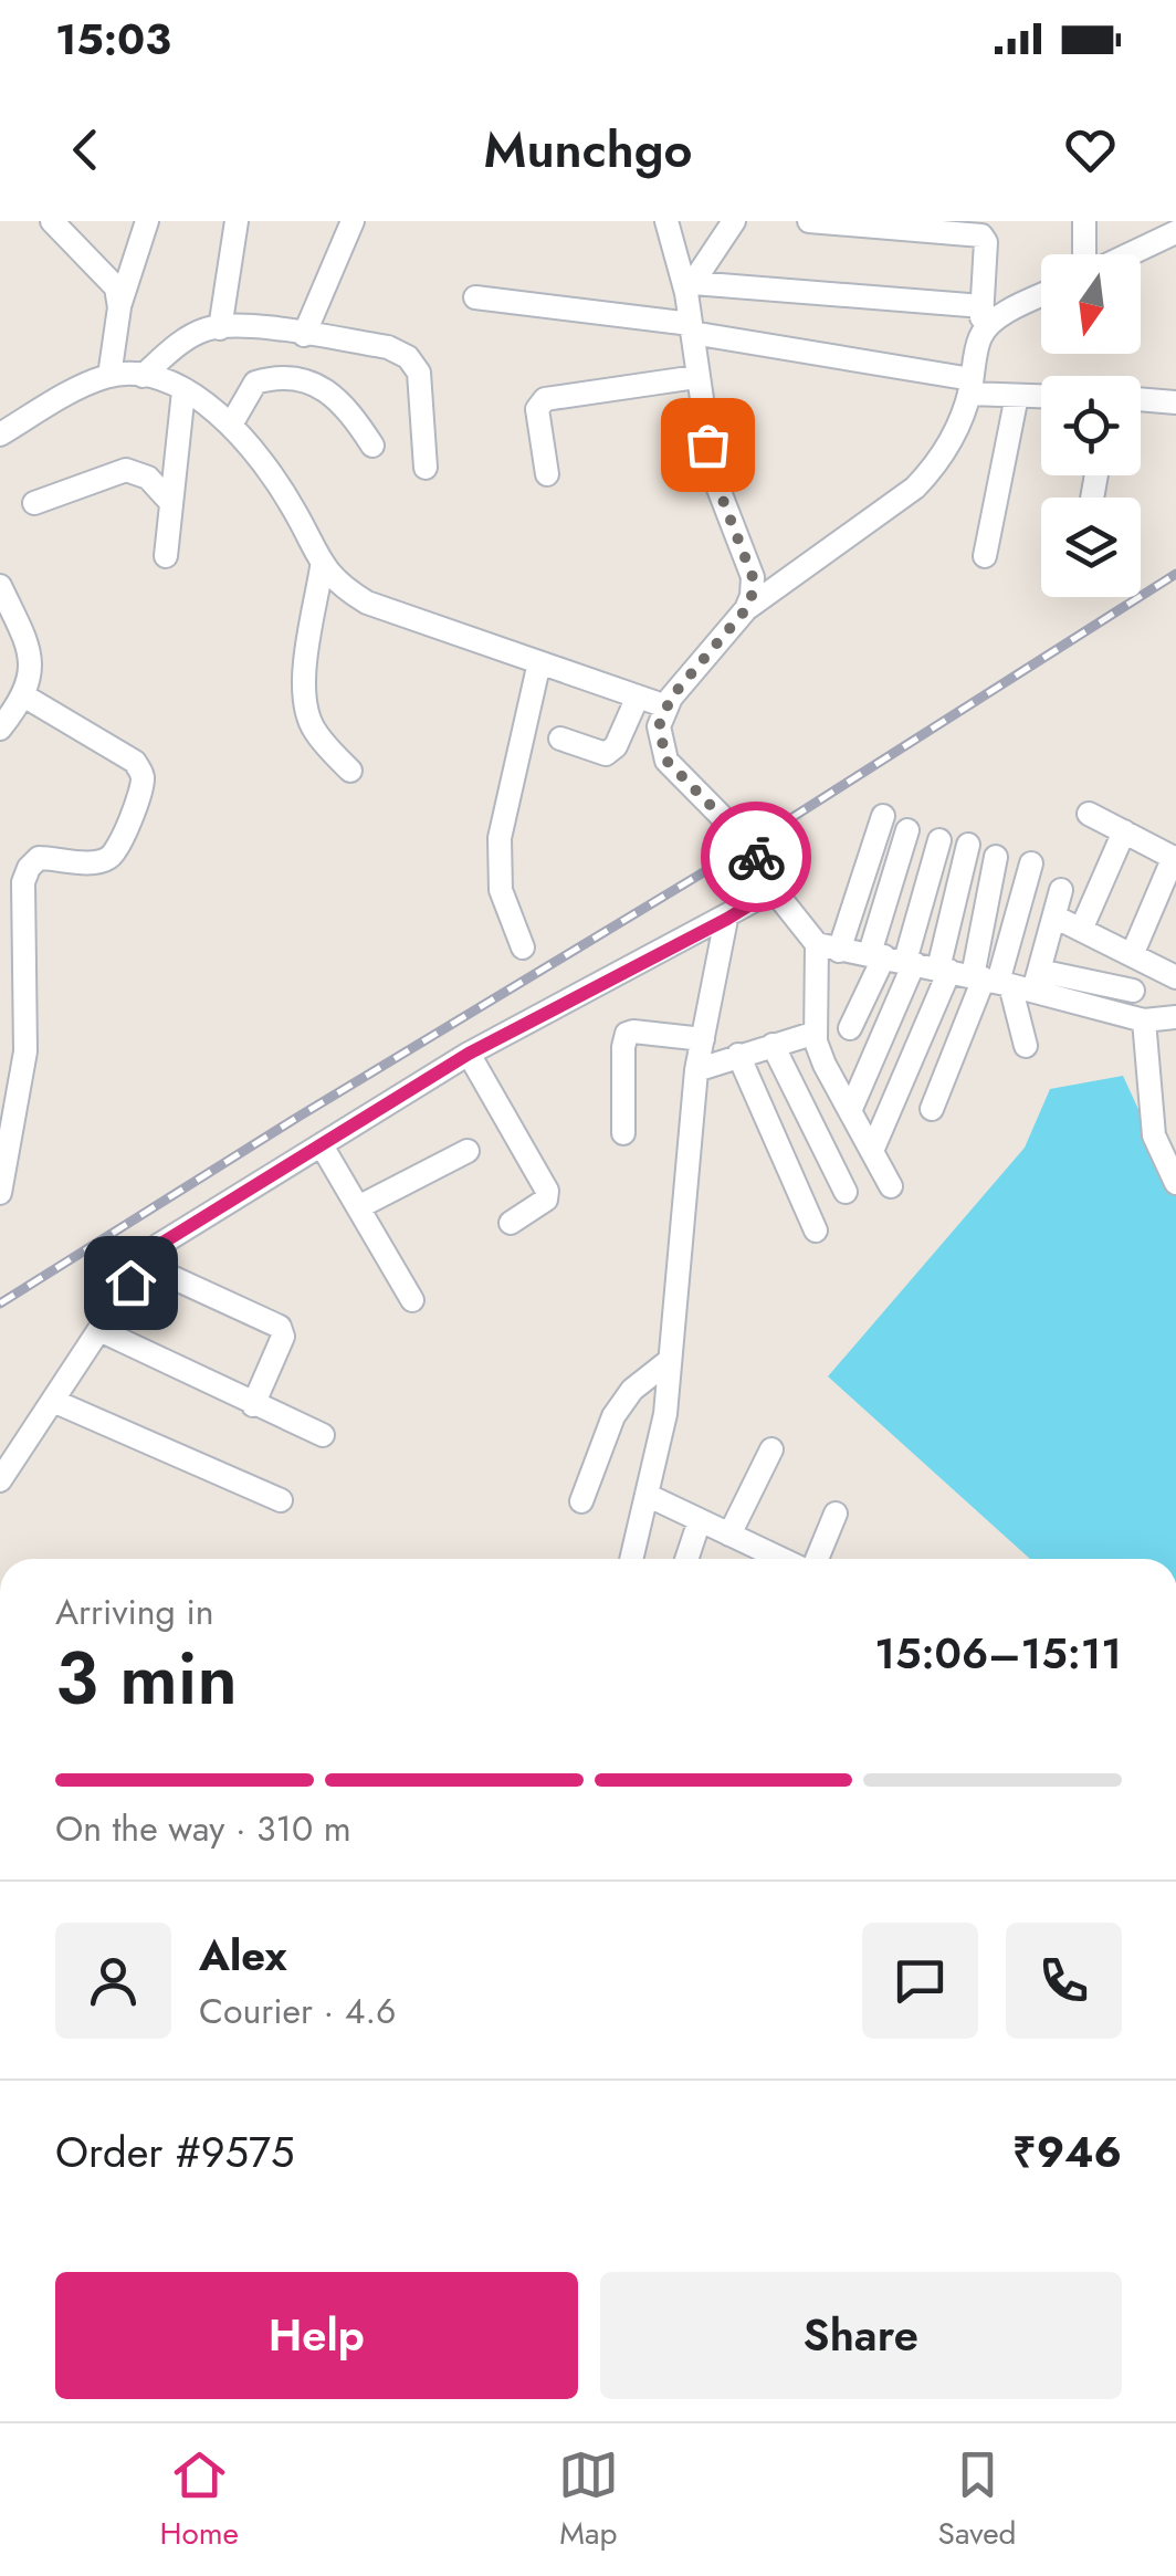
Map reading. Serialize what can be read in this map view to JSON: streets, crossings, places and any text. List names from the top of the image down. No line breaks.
{"north":"bottom","page":{"status":"15:03","header":"Munchgo","heading":["3 min","Arriving in","15:06–15:11"],"panel":["Alex","Courier · 4.6","Order #9575","₹946"],"bar":"On the way · 310 m","buttons":["Help","Share"],"tabs":["Home","Map","Saved"]}}
